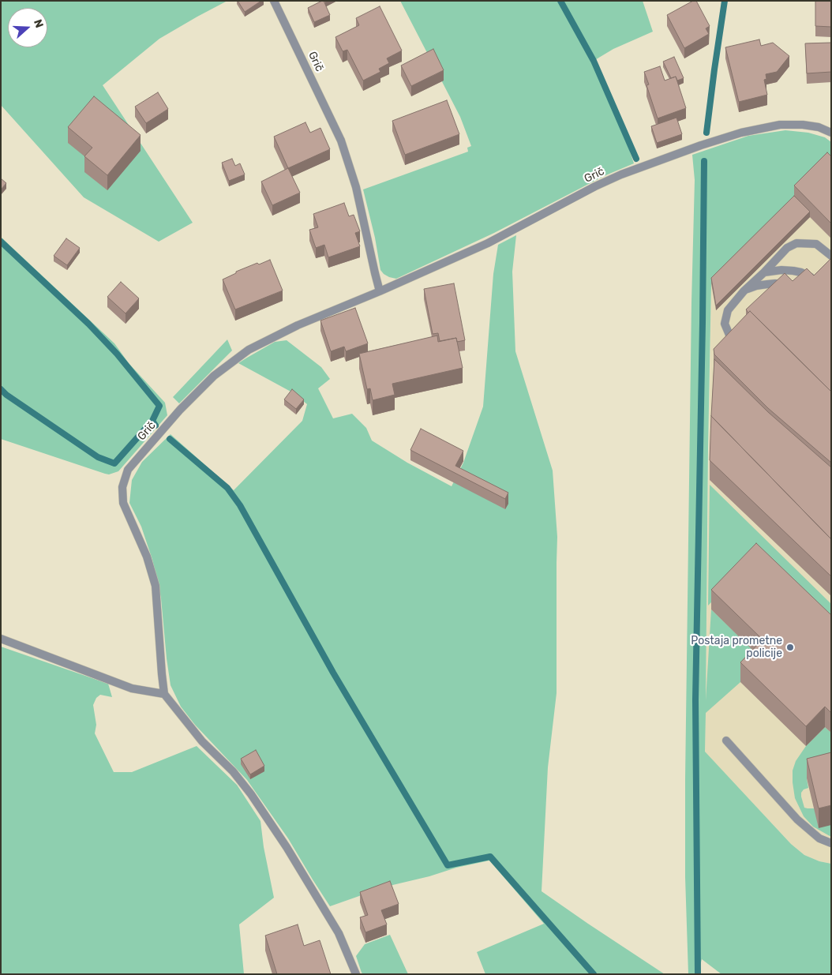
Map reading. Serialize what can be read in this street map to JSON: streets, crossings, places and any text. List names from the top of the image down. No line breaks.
{"streets":{"street":["Grič"]},"places":["Postaja prometne policije"],"north":"right"}
